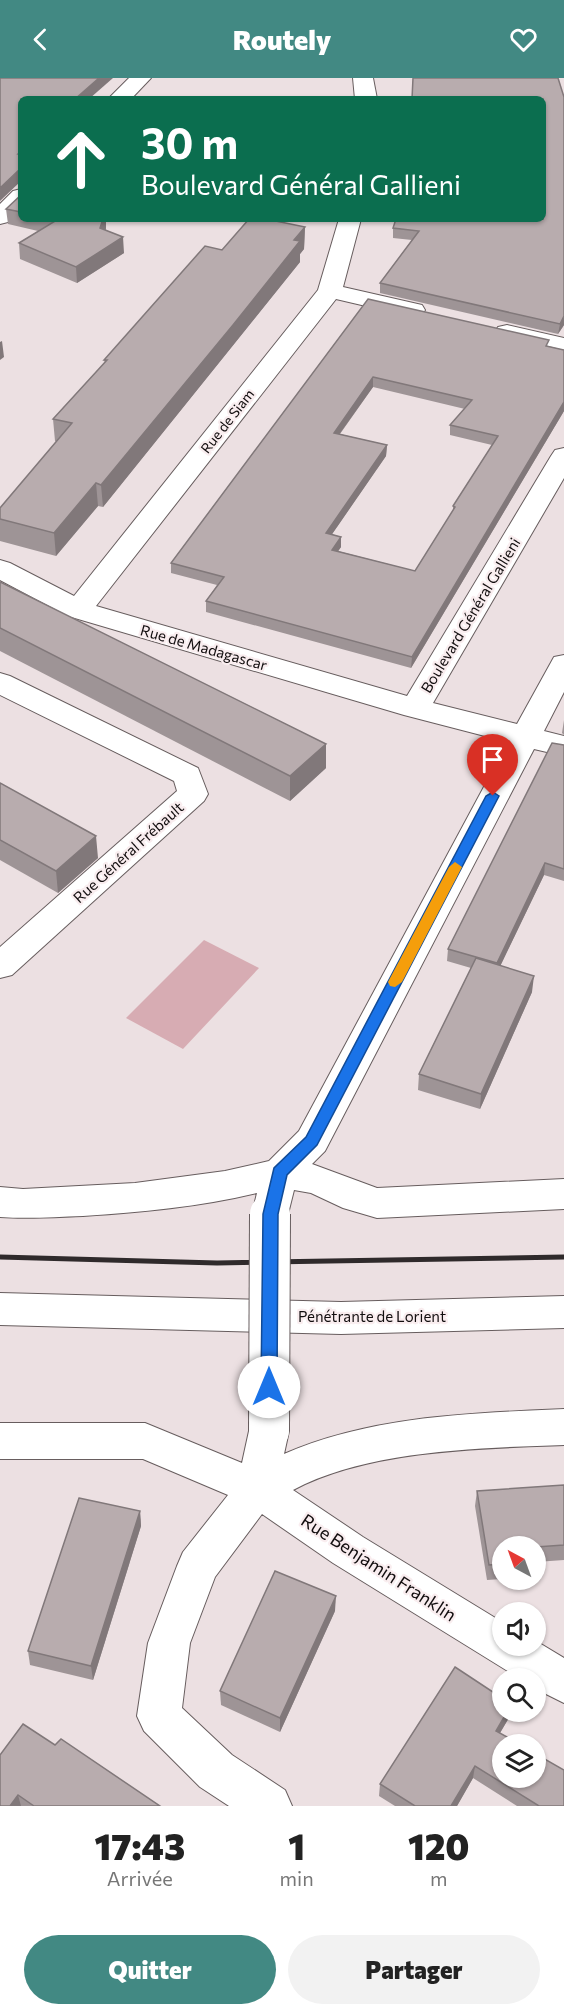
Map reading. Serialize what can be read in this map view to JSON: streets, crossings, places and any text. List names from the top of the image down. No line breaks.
{"streets":{"street":["Rue de Siam","Boulevard Général Gallieni","Rue de Madagascar","Rue Général Frébault","Pénétrante de Lorient","Rue Benjamin Franklin"]},"crossings":[["Rue de Siam","Rue de Madagascar"],["Boulevard Général Gallieni","Rue de Madagascar"]],"north":"top left","page":{"header":"Routely","turn":["30 m","Boulevard Général Gallieni"],"eta":["17:43","Arrivée","1","min","120","m"],"buttons":["Quitter","Partager"]}}
